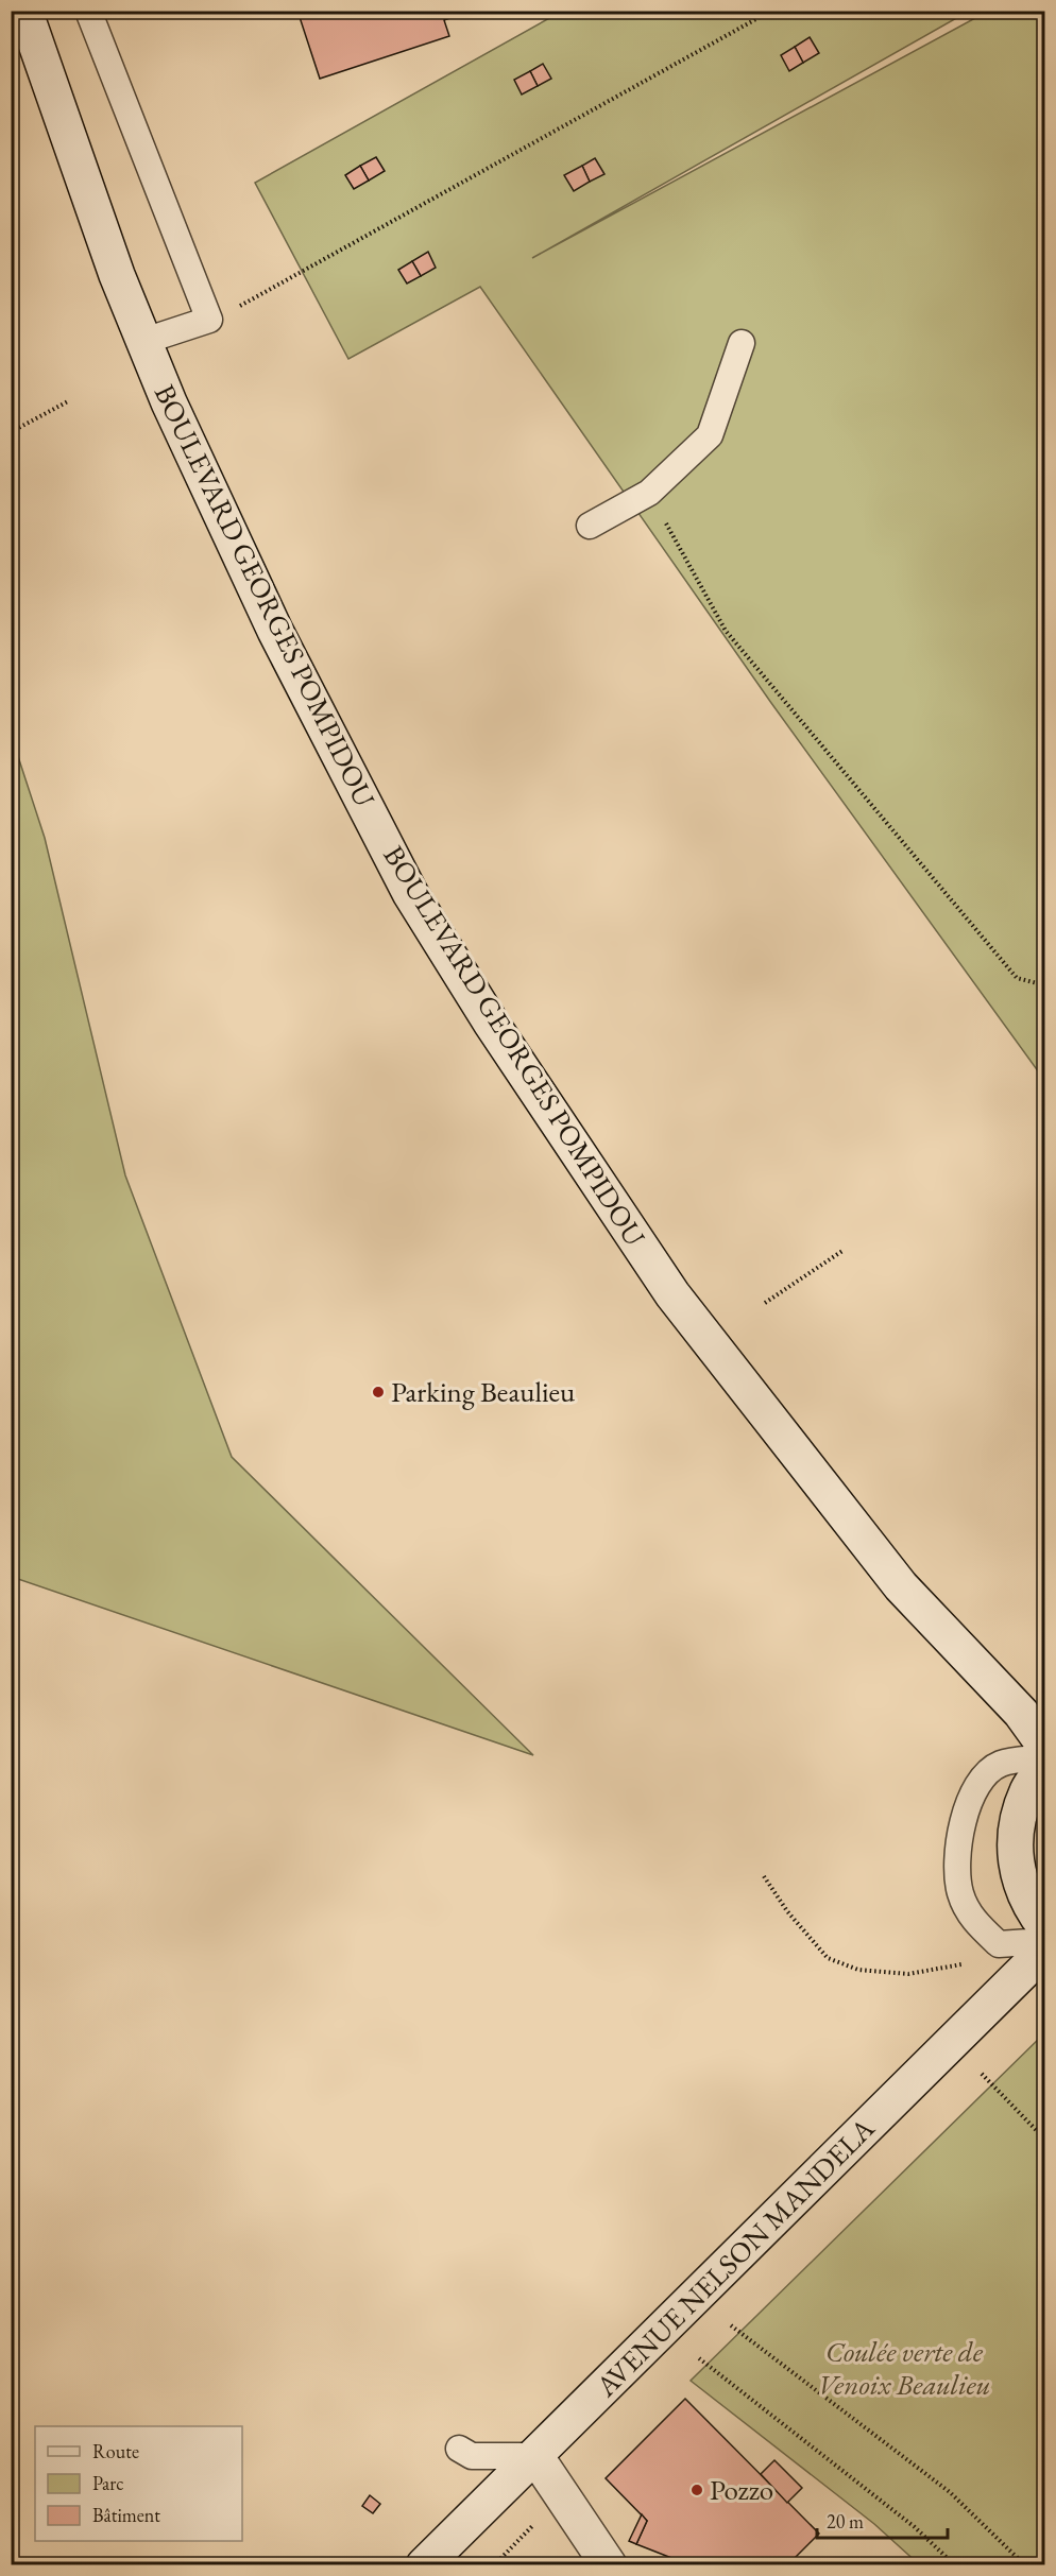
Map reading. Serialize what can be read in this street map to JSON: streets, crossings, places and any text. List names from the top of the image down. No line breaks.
{"streets":{"street":["BOULEVARD GEORGES POMPIDOU","AVENUE NELSON MANDELA"]},"parks":["Coulée verte de Venoix Beaulieu"],"places":["Parking Beaulieu","Pozzo"],"legend":["Route","Parc","Bâtiment"],"scale_bar":"20 m"}
